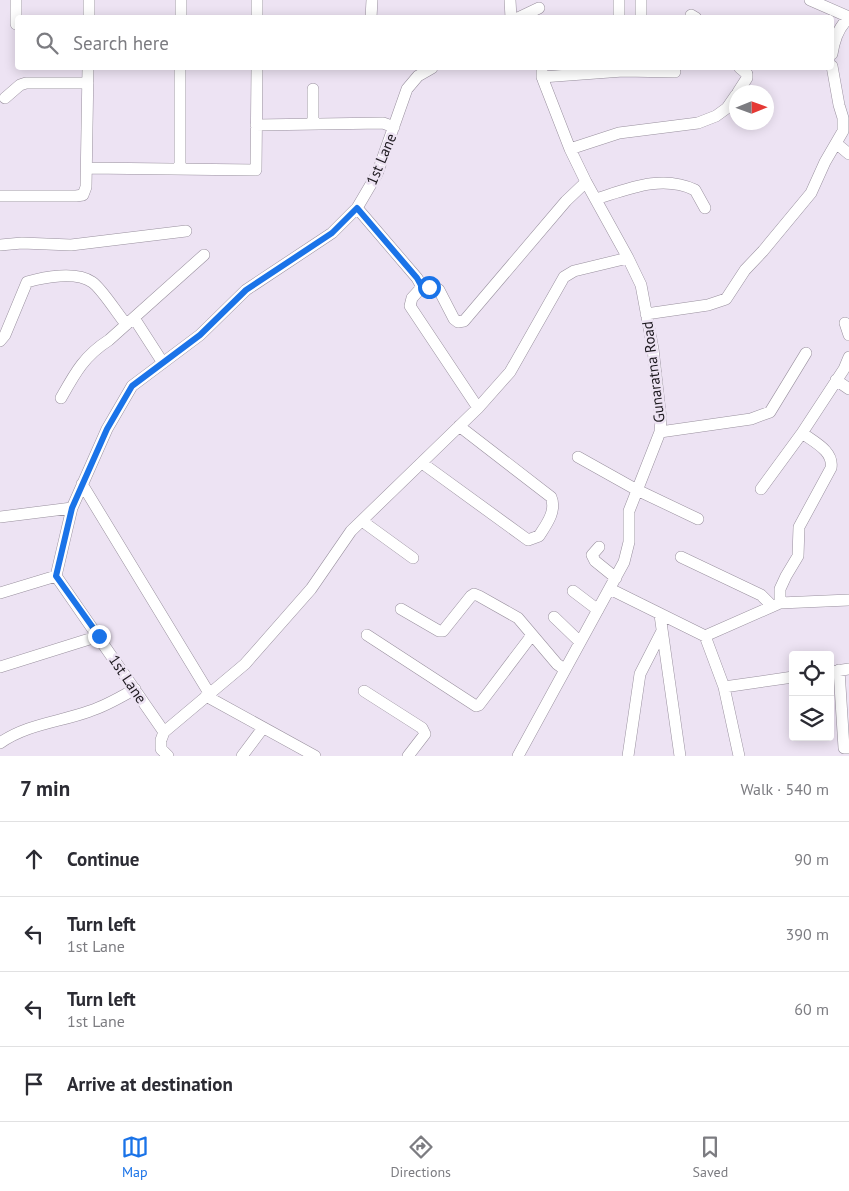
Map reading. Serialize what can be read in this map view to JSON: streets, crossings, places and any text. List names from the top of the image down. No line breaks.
{"streets":{"street":["1st Lane","Gunaratna Road"]},"north":"right","page":{"search":"Search here","heading":["7 min","Walk · 540 m"],"list":[["Continue","90 m"],["Turn left","1st Lane","390 m"],["Turn left","1st Lane","60 m"],"Arrive at destination"],"nav":["Map","Directions","Saved"]}}
